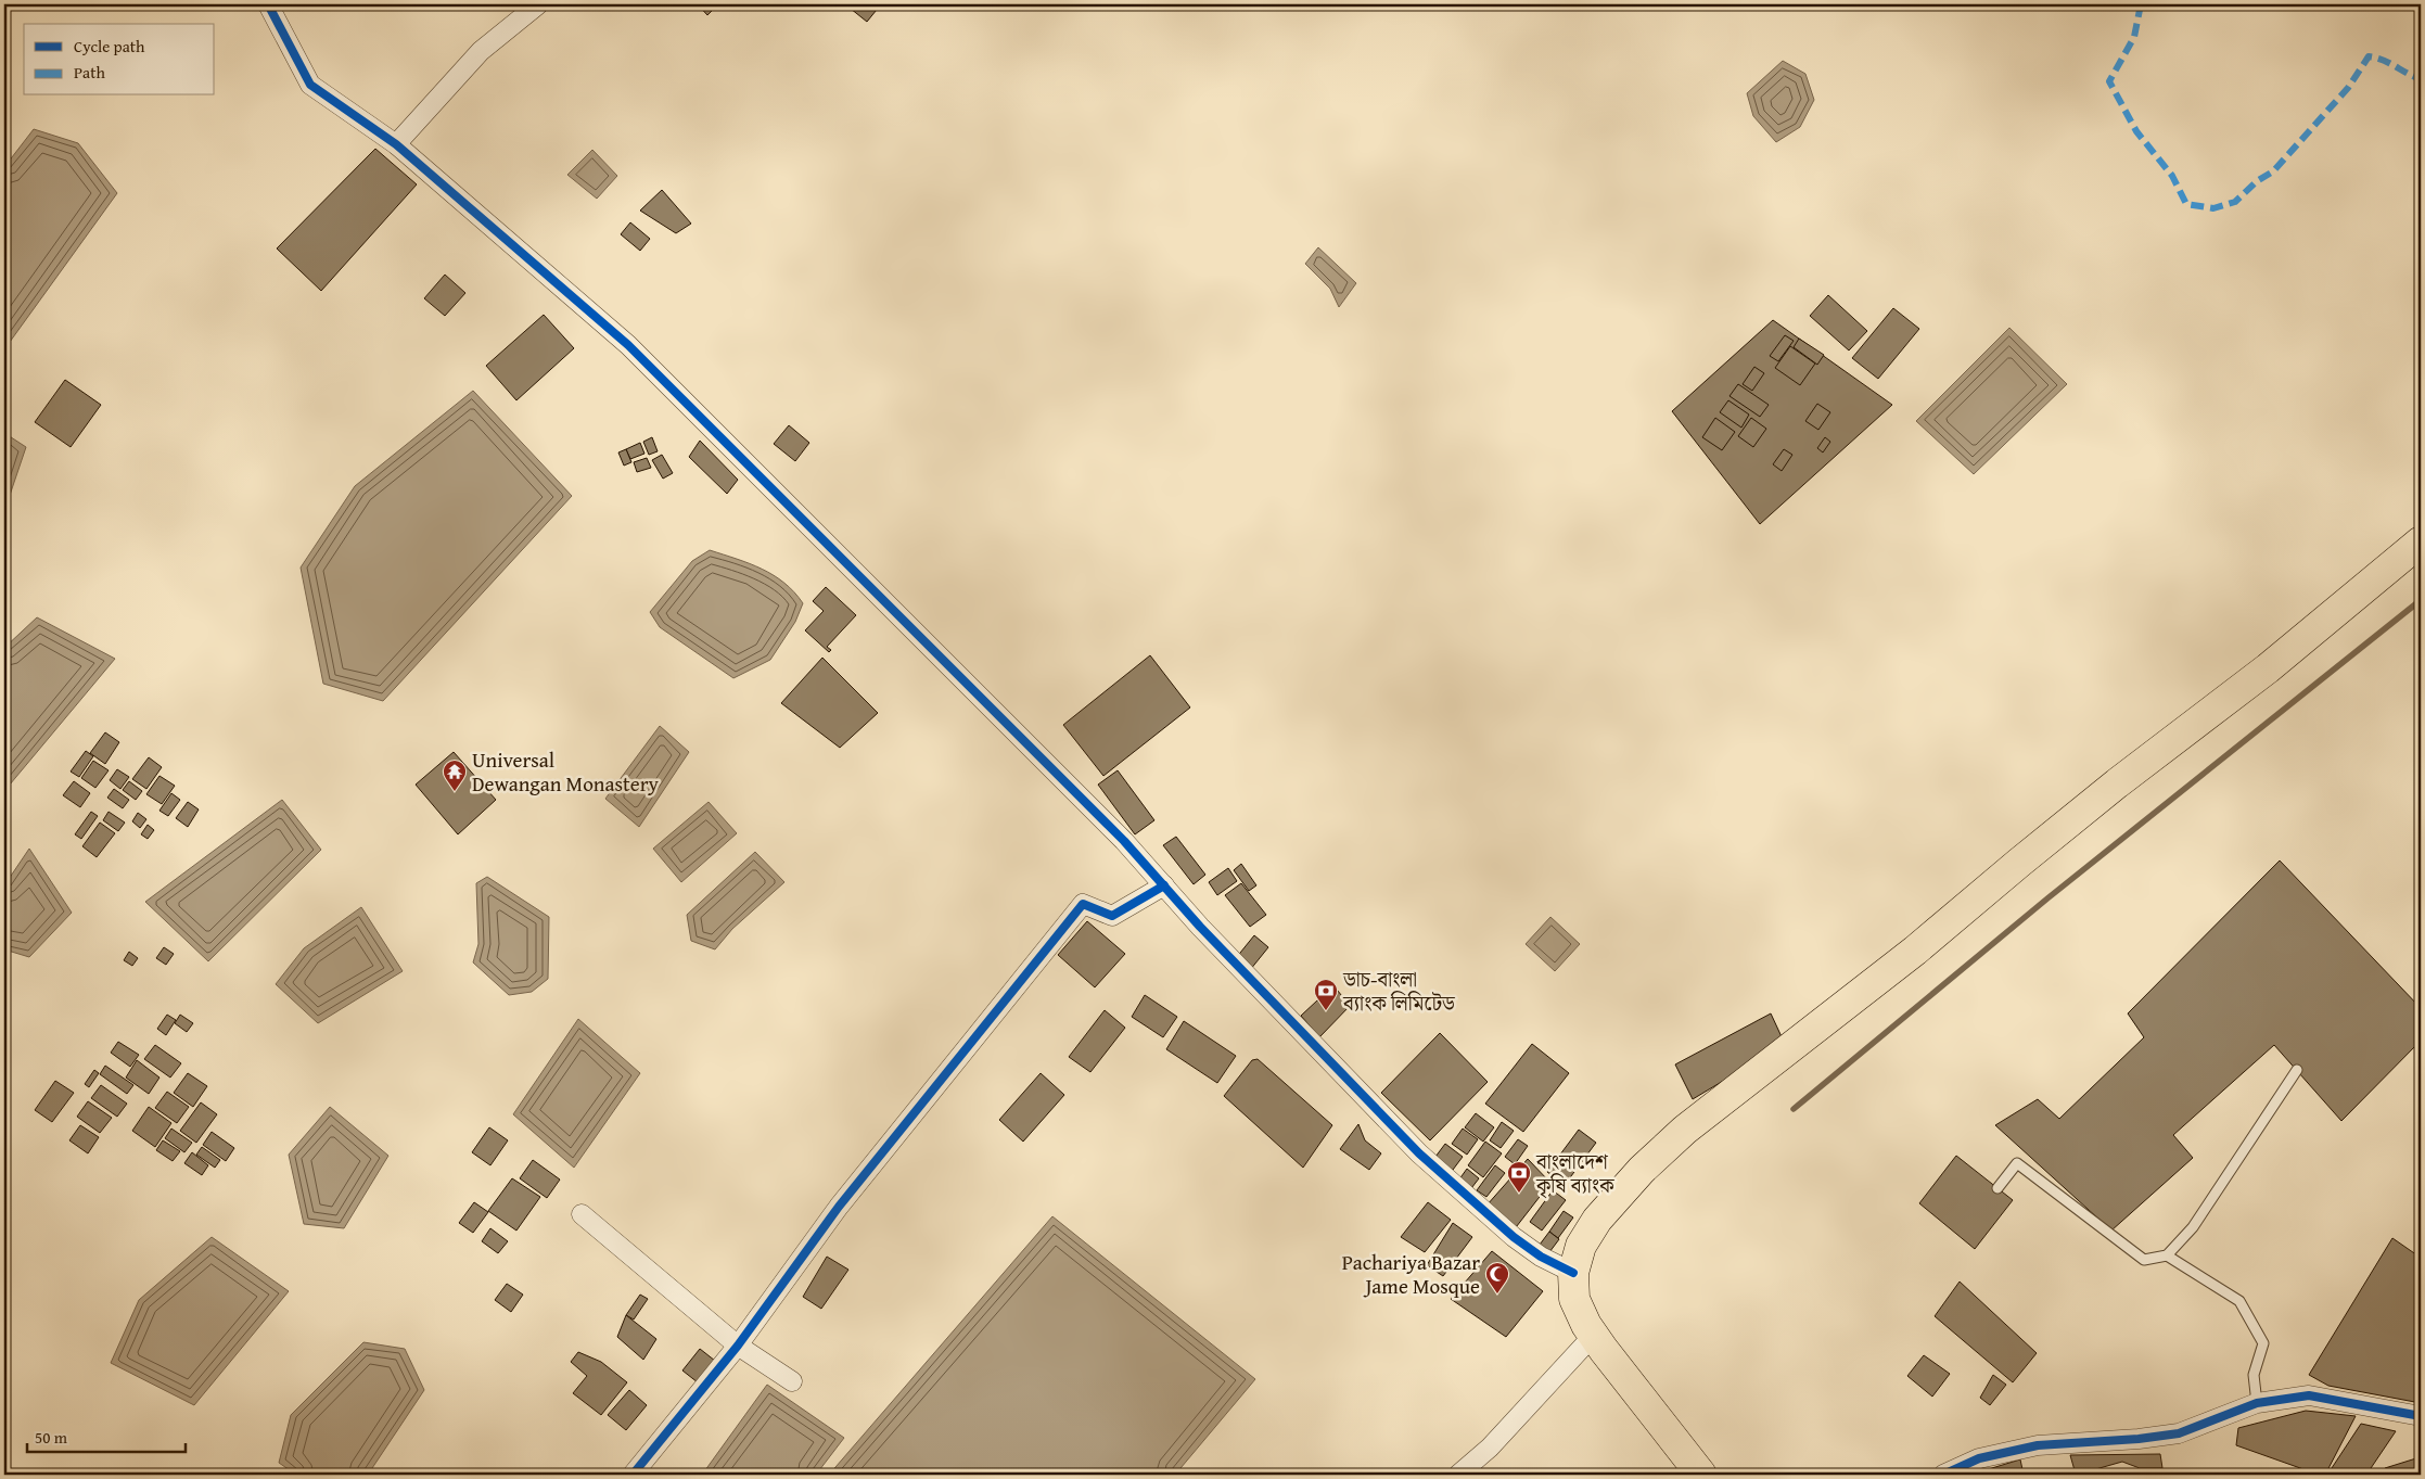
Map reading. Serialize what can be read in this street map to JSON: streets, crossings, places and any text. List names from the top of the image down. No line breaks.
{"places":{"temple":["Universal Dewangan Monastery"],"bank":["ডাচ-বাংলা ব্যাংক লিমিটেড","বাংলাদেশ কৃষি ব্যাংক"],"mosque":["Pachariya Bazar Jame Mosque"]},"legend":["Cycle path","Path"],"scale_bar":"50 m"}
